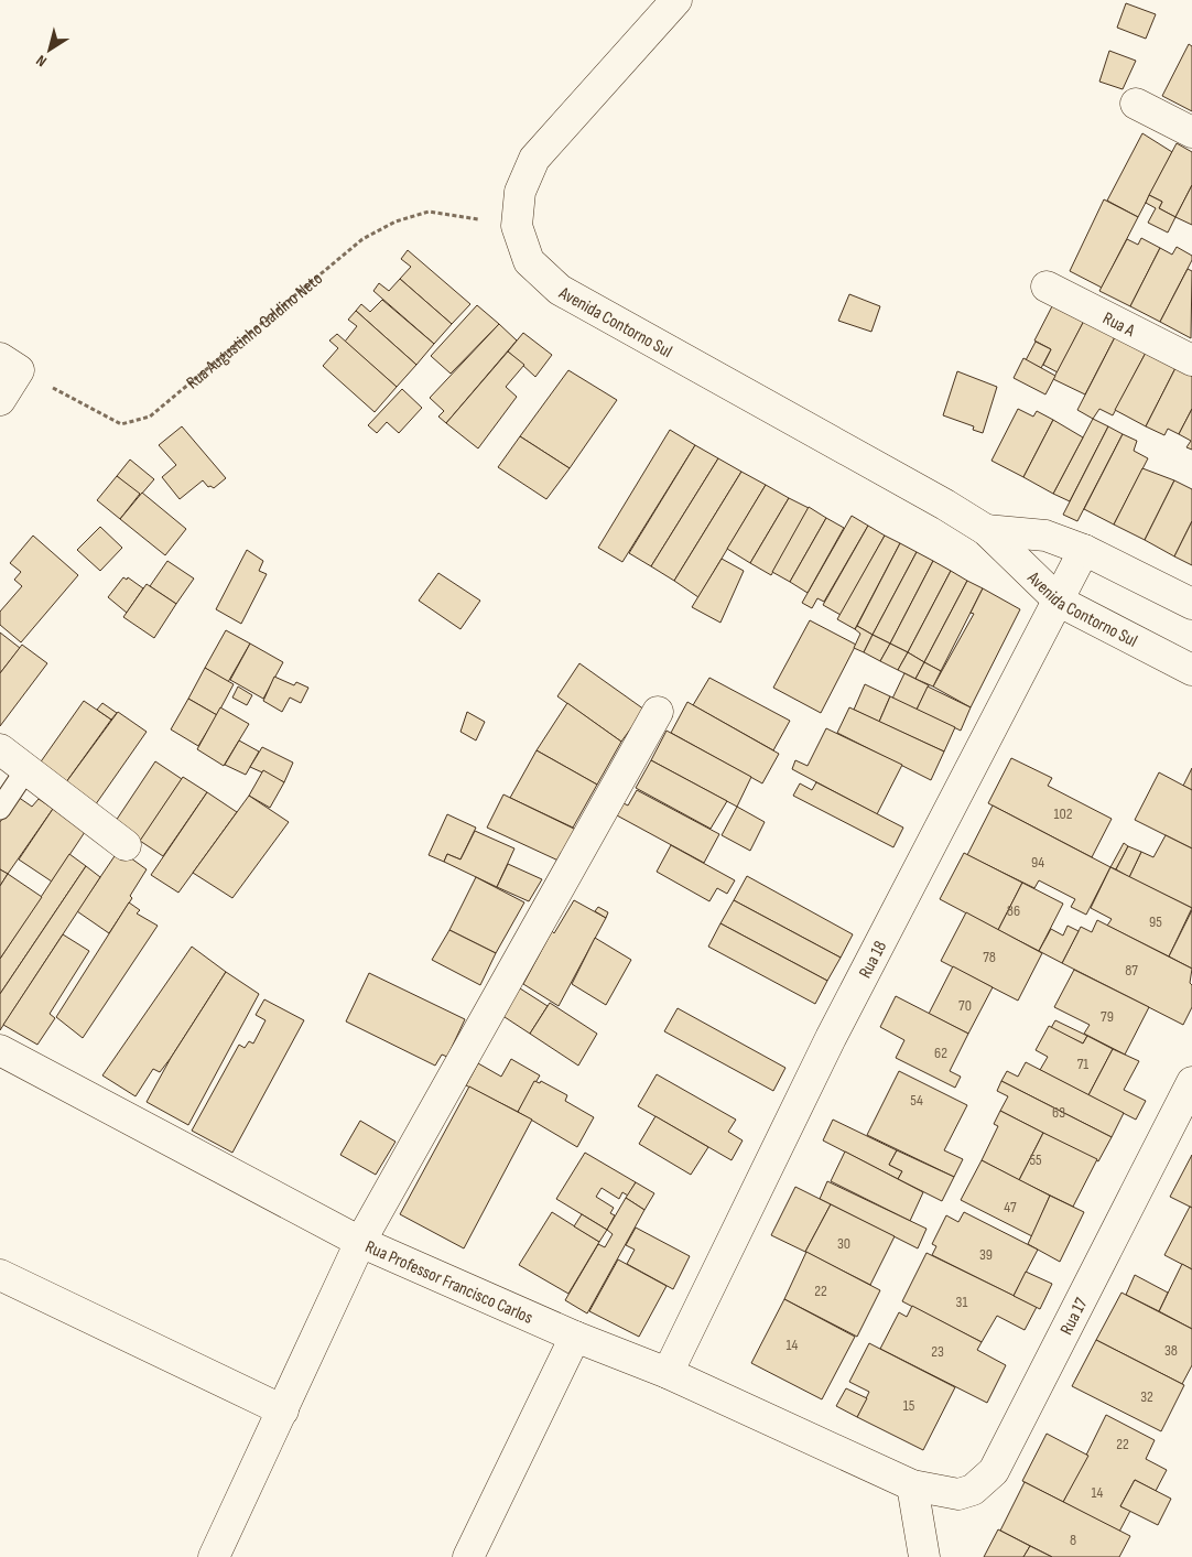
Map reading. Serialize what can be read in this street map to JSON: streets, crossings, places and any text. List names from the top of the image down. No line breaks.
{"streets":{"street":["Avenida Contorno Sul","Rua A","Rua 18","Rua Professor Francisco Carlos","Rua 17"],"path":["Rua Augustinho Galdino Neto"]},"crossings":[["Avenida Contorno Sul","Rua Augustinho Galdino Neto"],["Avenida Contorno Sul","Rua 18"],["Rua 18","Rua Professor Francisco Carlos"],["Rua Professor Francisco Carlos","Rua 17"]],"house_numbers":["102","94","86","95","78","87","70","79","62","71","54","63","55","47","30","39","22","31","14","38","23","32","15","22","14","8"],"north":"bottom left"}
